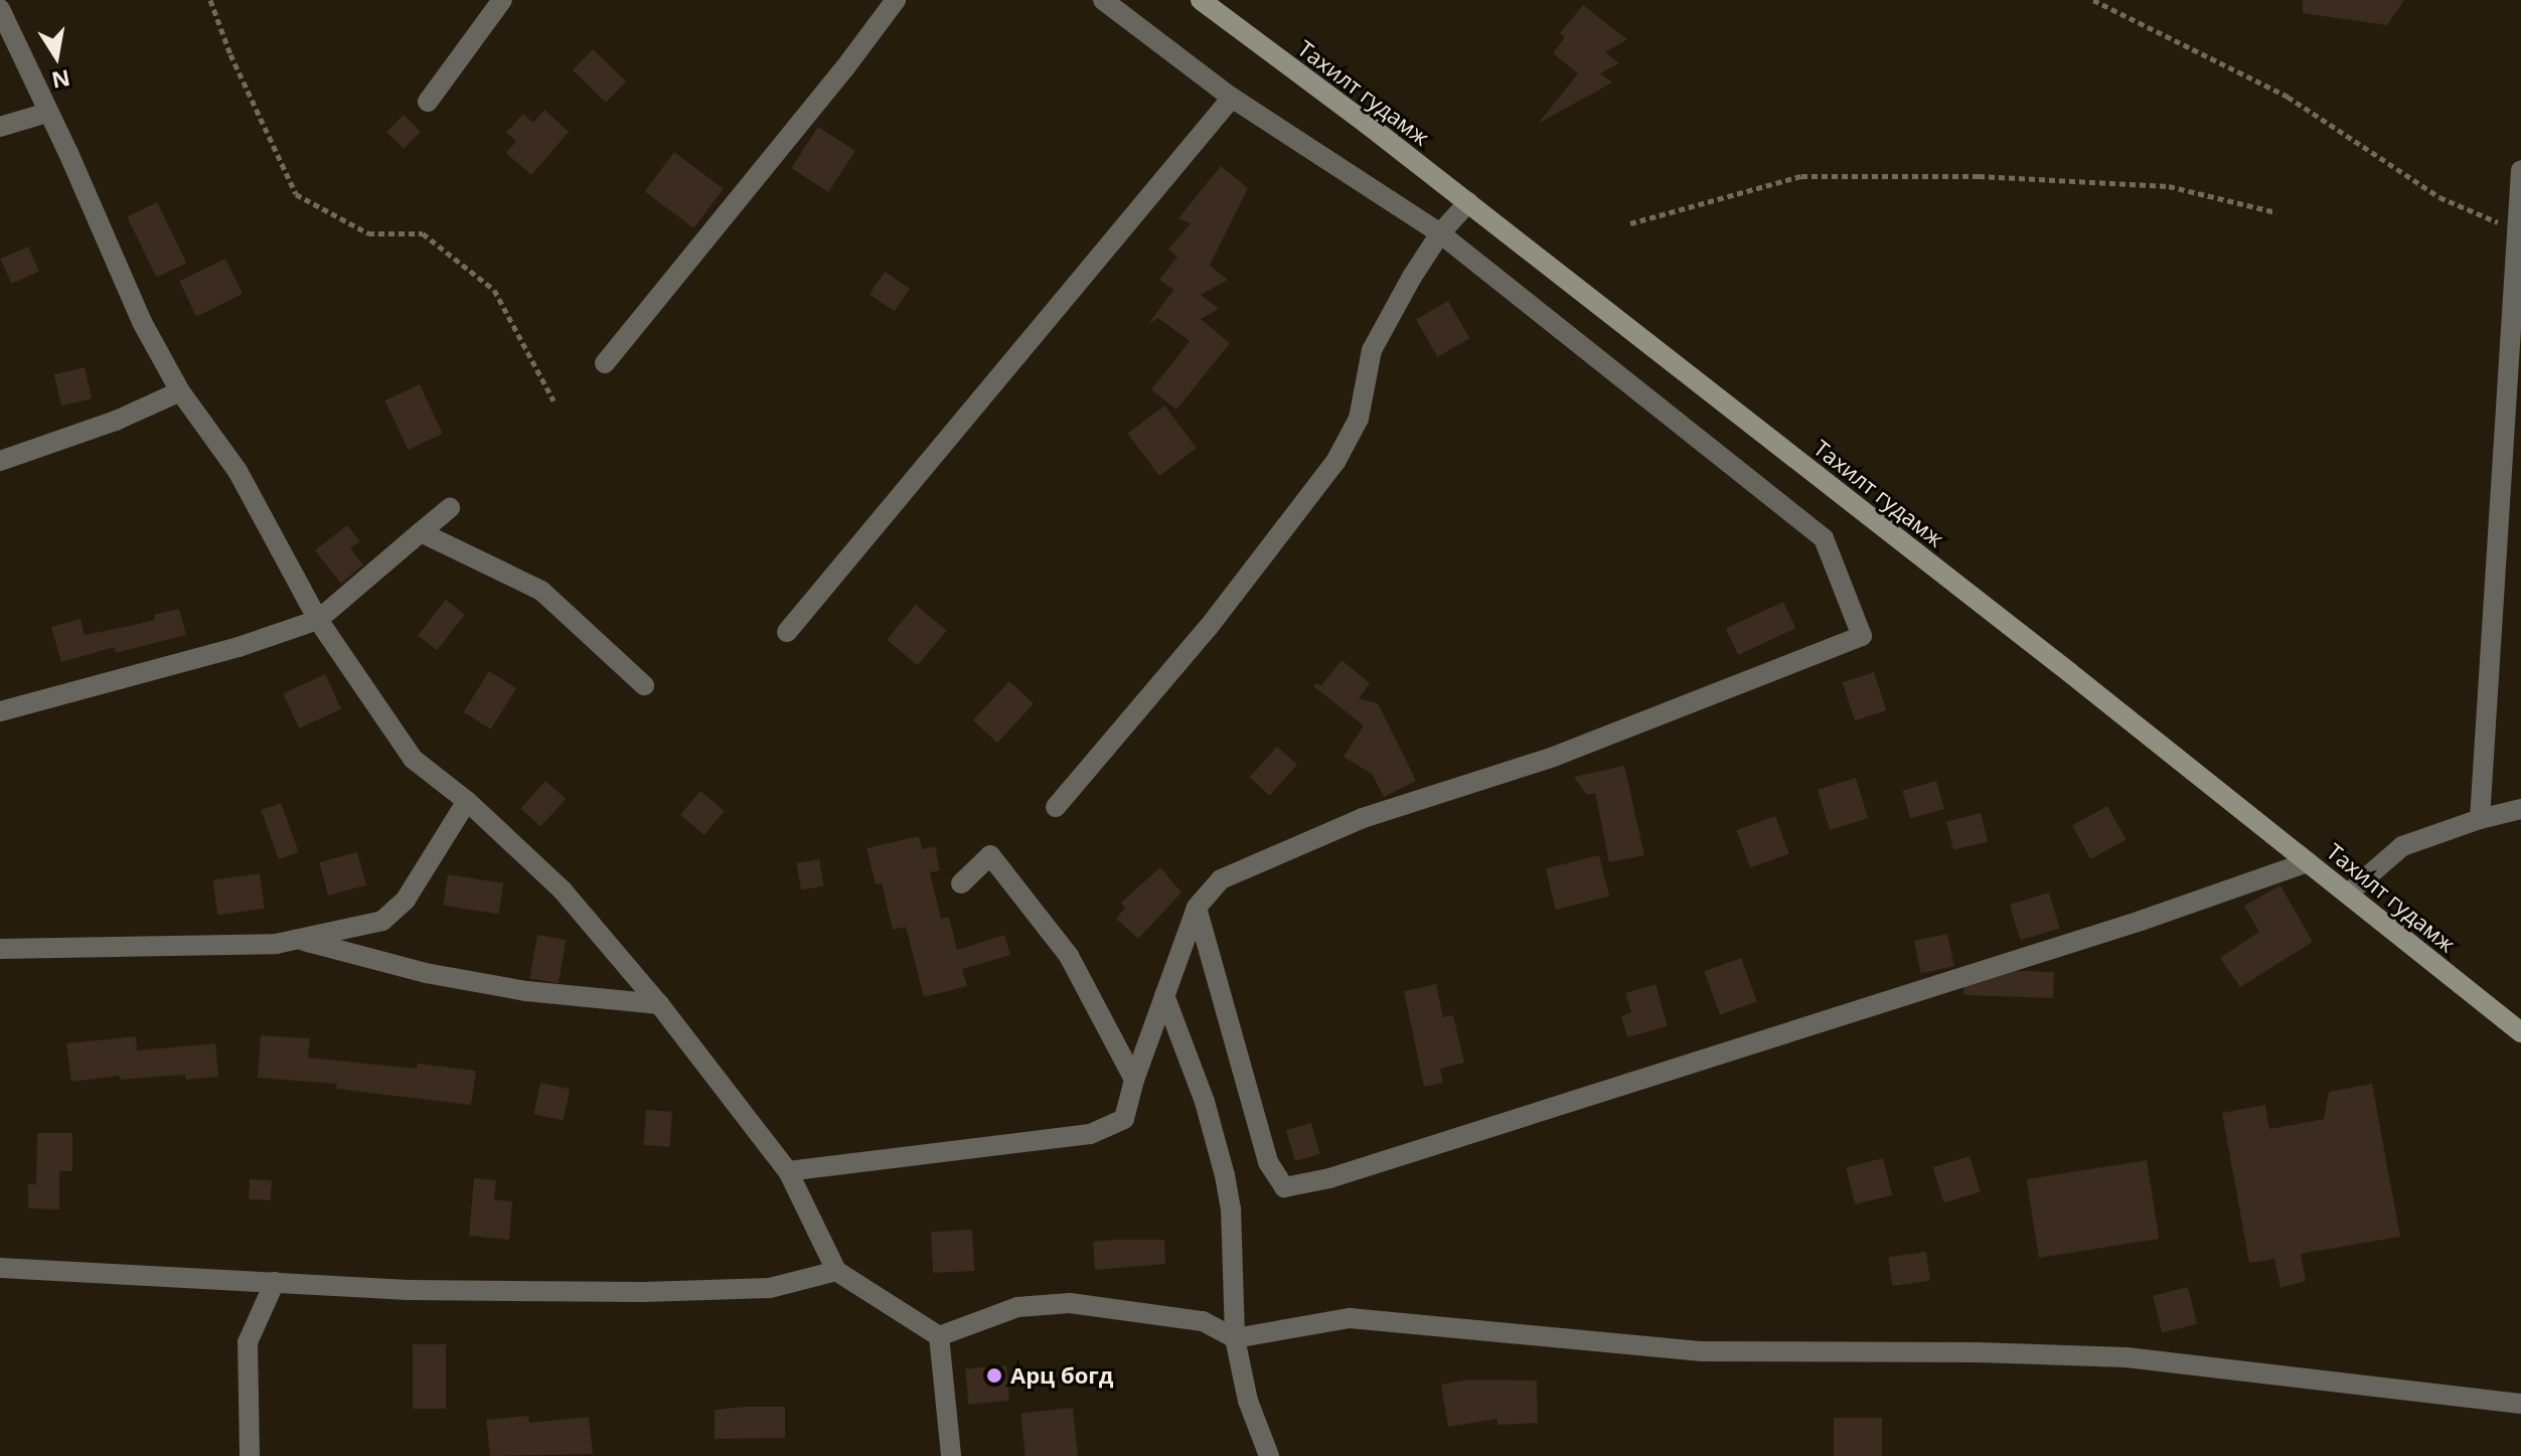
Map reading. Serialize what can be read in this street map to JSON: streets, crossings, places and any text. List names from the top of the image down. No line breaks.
{"streets":{"main road":["Тахилт гудамж"]},"places":["Арц богд"],"north":"bottom"}
